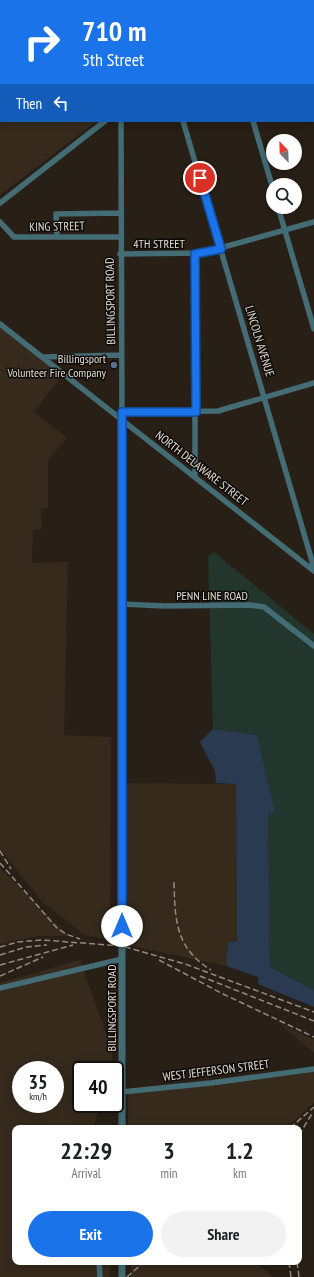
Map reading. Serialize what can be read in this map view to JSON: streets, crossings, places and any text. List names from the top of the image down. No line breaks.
{"streets":{"street":["KING STREET","4TH STREET","BILLINGSPORT ROAD","LINCOLN AVENUE","NORTH DELAWARE STREET","PENN LINE ROAD","WEST JEFFERSON STREET"]},"crossings":[["KING STREET","BILLINGSPORT ROAD"],["4TH STREET","BILLINGSPORT ROAD"],["4TH STREET","LINCOLN AVENUE"],["BILLINGSPORT ROAD","NORTH DELAWARE STREET"],["BILLINGSPORT ROAD","PENN LINE ROAD"],["LINCOLN AVENUE","NORTH DELAWARE STREET"]],"places":["Billingsport Volunteer Fire Company"],"north":"top left","page":{"turn":["710 m","5th Street"],"then":"Then","speed":"35 km/h","limit":"40","eta":["22:29","Arrival","3","min","1.2","km"],"buttons":["Exit","Share"]}}
